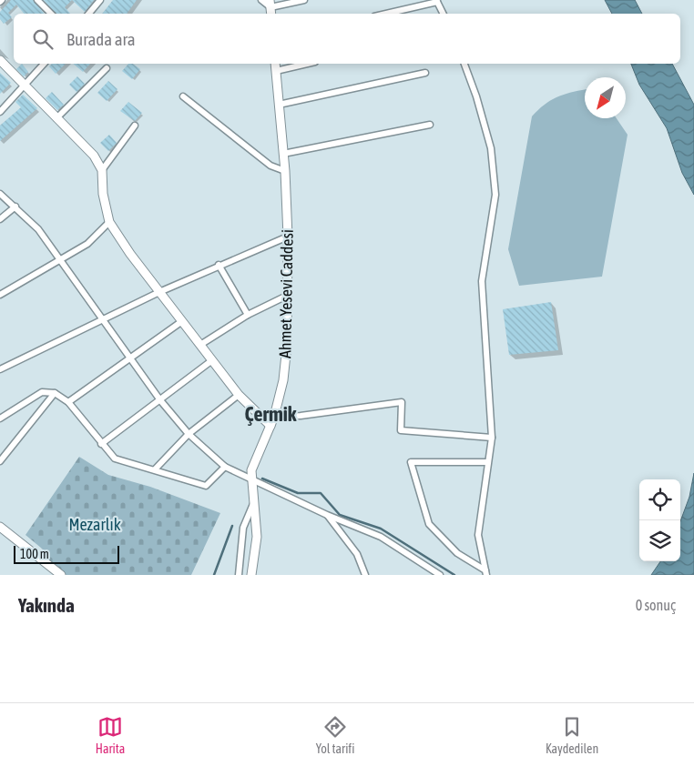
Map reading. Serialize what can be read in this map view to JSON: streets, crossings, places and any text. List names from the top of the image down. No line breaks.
{"streets":{"street":["Ahmet Yesevi Caddesi"]},"districts":["Çermik"],"parks":["Mezarlık"],"scale_bar":"100 m","north":"bottom left","page":{"search":"Burada ara","scale":"100 m","heading":["Yakında","0 sonuç"],"nav":["Harita","Yol tarifi","Kaydedilen"]}}
